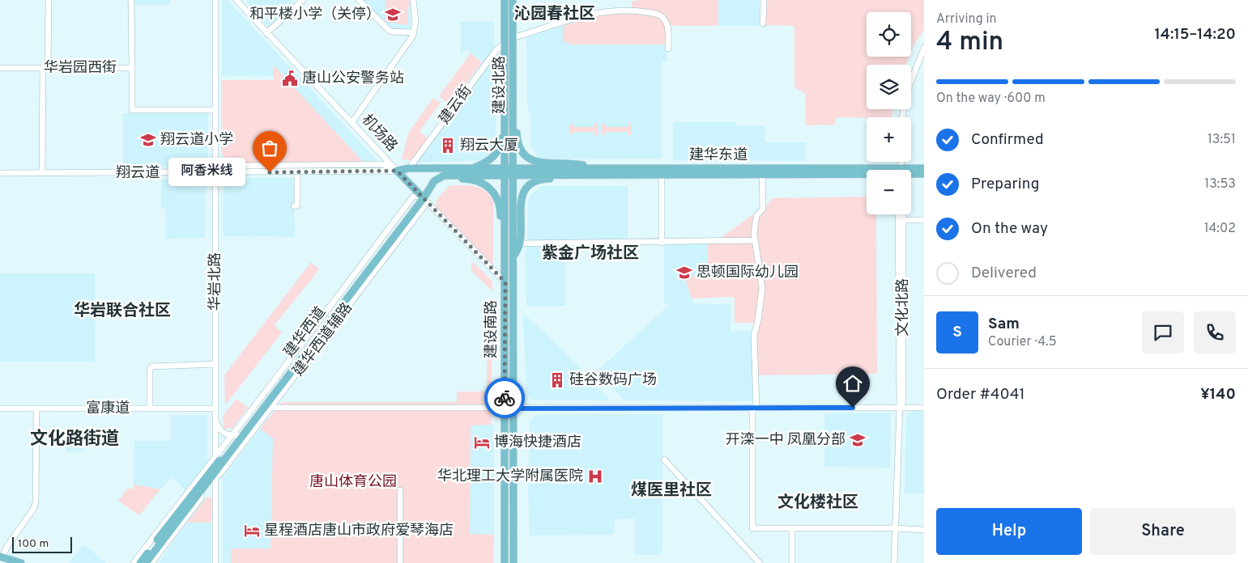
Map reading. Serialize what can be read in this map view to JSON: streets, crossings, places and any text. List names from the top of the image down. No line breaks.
{"streets":{"main road":["建设北路","机场路","建华东道","建设南路","建华西道"],"street":["华岩园西街","建云街","翔云道","华岩北路","文化北路","富康道"]},"crossings":[["华岩园西街","华岩北路"],["建设北路","建云街"],["建设北路","建华东道"],["建设北路","建设南路"],["机场路","翔云道"],["机场路","建华西道"],["建华东道","建设南路"],["翔云道","华岩北路"],["华岩北路","建华西道"],["华岩北路","富康道"]],"districts":["沁园春社区","紫金广场社区","华岩联合社区","文化路街道","煤医里社区","文化楼社区"],"parks":["唐山体育公园"],"places":{"school or university":["和平楼小学（关停）","翔云道小学","思顿国际幼儿园","开滦一中 凤凰分部"],"public building":["唐山公安警务站"],"building":["翔云大厦","硅谷数码广场"],"other":["阿香米线"],"hotel":["博海快捷酒店","星程酒店唐山市政府爱琴海店"],"hospital":["华北理工大学附属医院"]},"scale_bar":"100 m","page":{"heading":["4 min","Arriving in","14:15–14:20"],"panel":["Sam","Courier · 4.5","Order #4041","¥140"],"map_buttons":["+","−"],"bar":"On the way · 600 m","list":[["Confirmed","13:51"],["Preparing","13:53"],["On the way","14:02"],"Delivered"],"bubble":"阿香米线","round":"S","buttons":["Help","Share"],"scale":"100 m"}}
